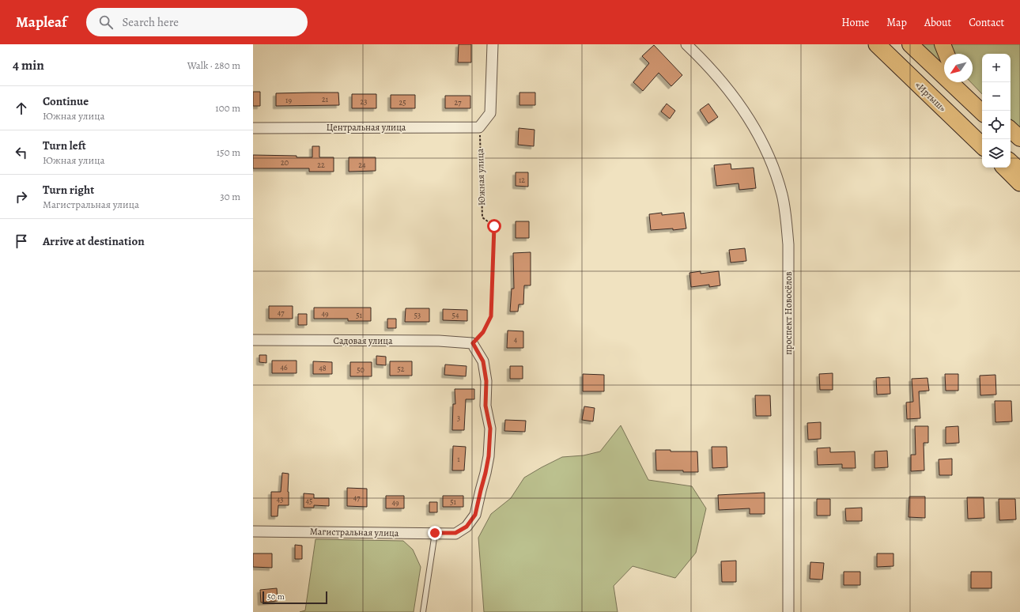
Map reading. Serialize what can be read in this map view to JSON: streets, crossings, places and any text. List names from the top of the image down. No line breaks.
{"streets":{"highway":["«Иртыш»"],"street":["Центральная улица","проспект Новосёлов","Садовая улица","Магистральная улица"],"path":["Южная улица"]},"crossings":[["Центральная улица","Южная улица"],["Южная улица","Садовая улица"],["Южная улица","Магистральная улица"],["Садовая улица","Магистральная улица"]],"house_numbers":["21","19","23","25","27","20","22","24","12","47","49","51","53","54","4","46","48","52","50","3","1","47","43","45","51","49"],"scale_bar":"50 m","north":"bottom left","page":{"header":"Mapleaf","search":"Search here","nav":["Home","Map","About","Contact"],"heading":["4 min","Walk · 280 m"],"map_buttons":["+","−"],"list":[["Continue","Южная улица","100 m"],["Turn left","Южная улица","150 m"],["Turn right","Магистральная улица","30 m"],"Arrive at destination"],"scale":"50 m"}}
